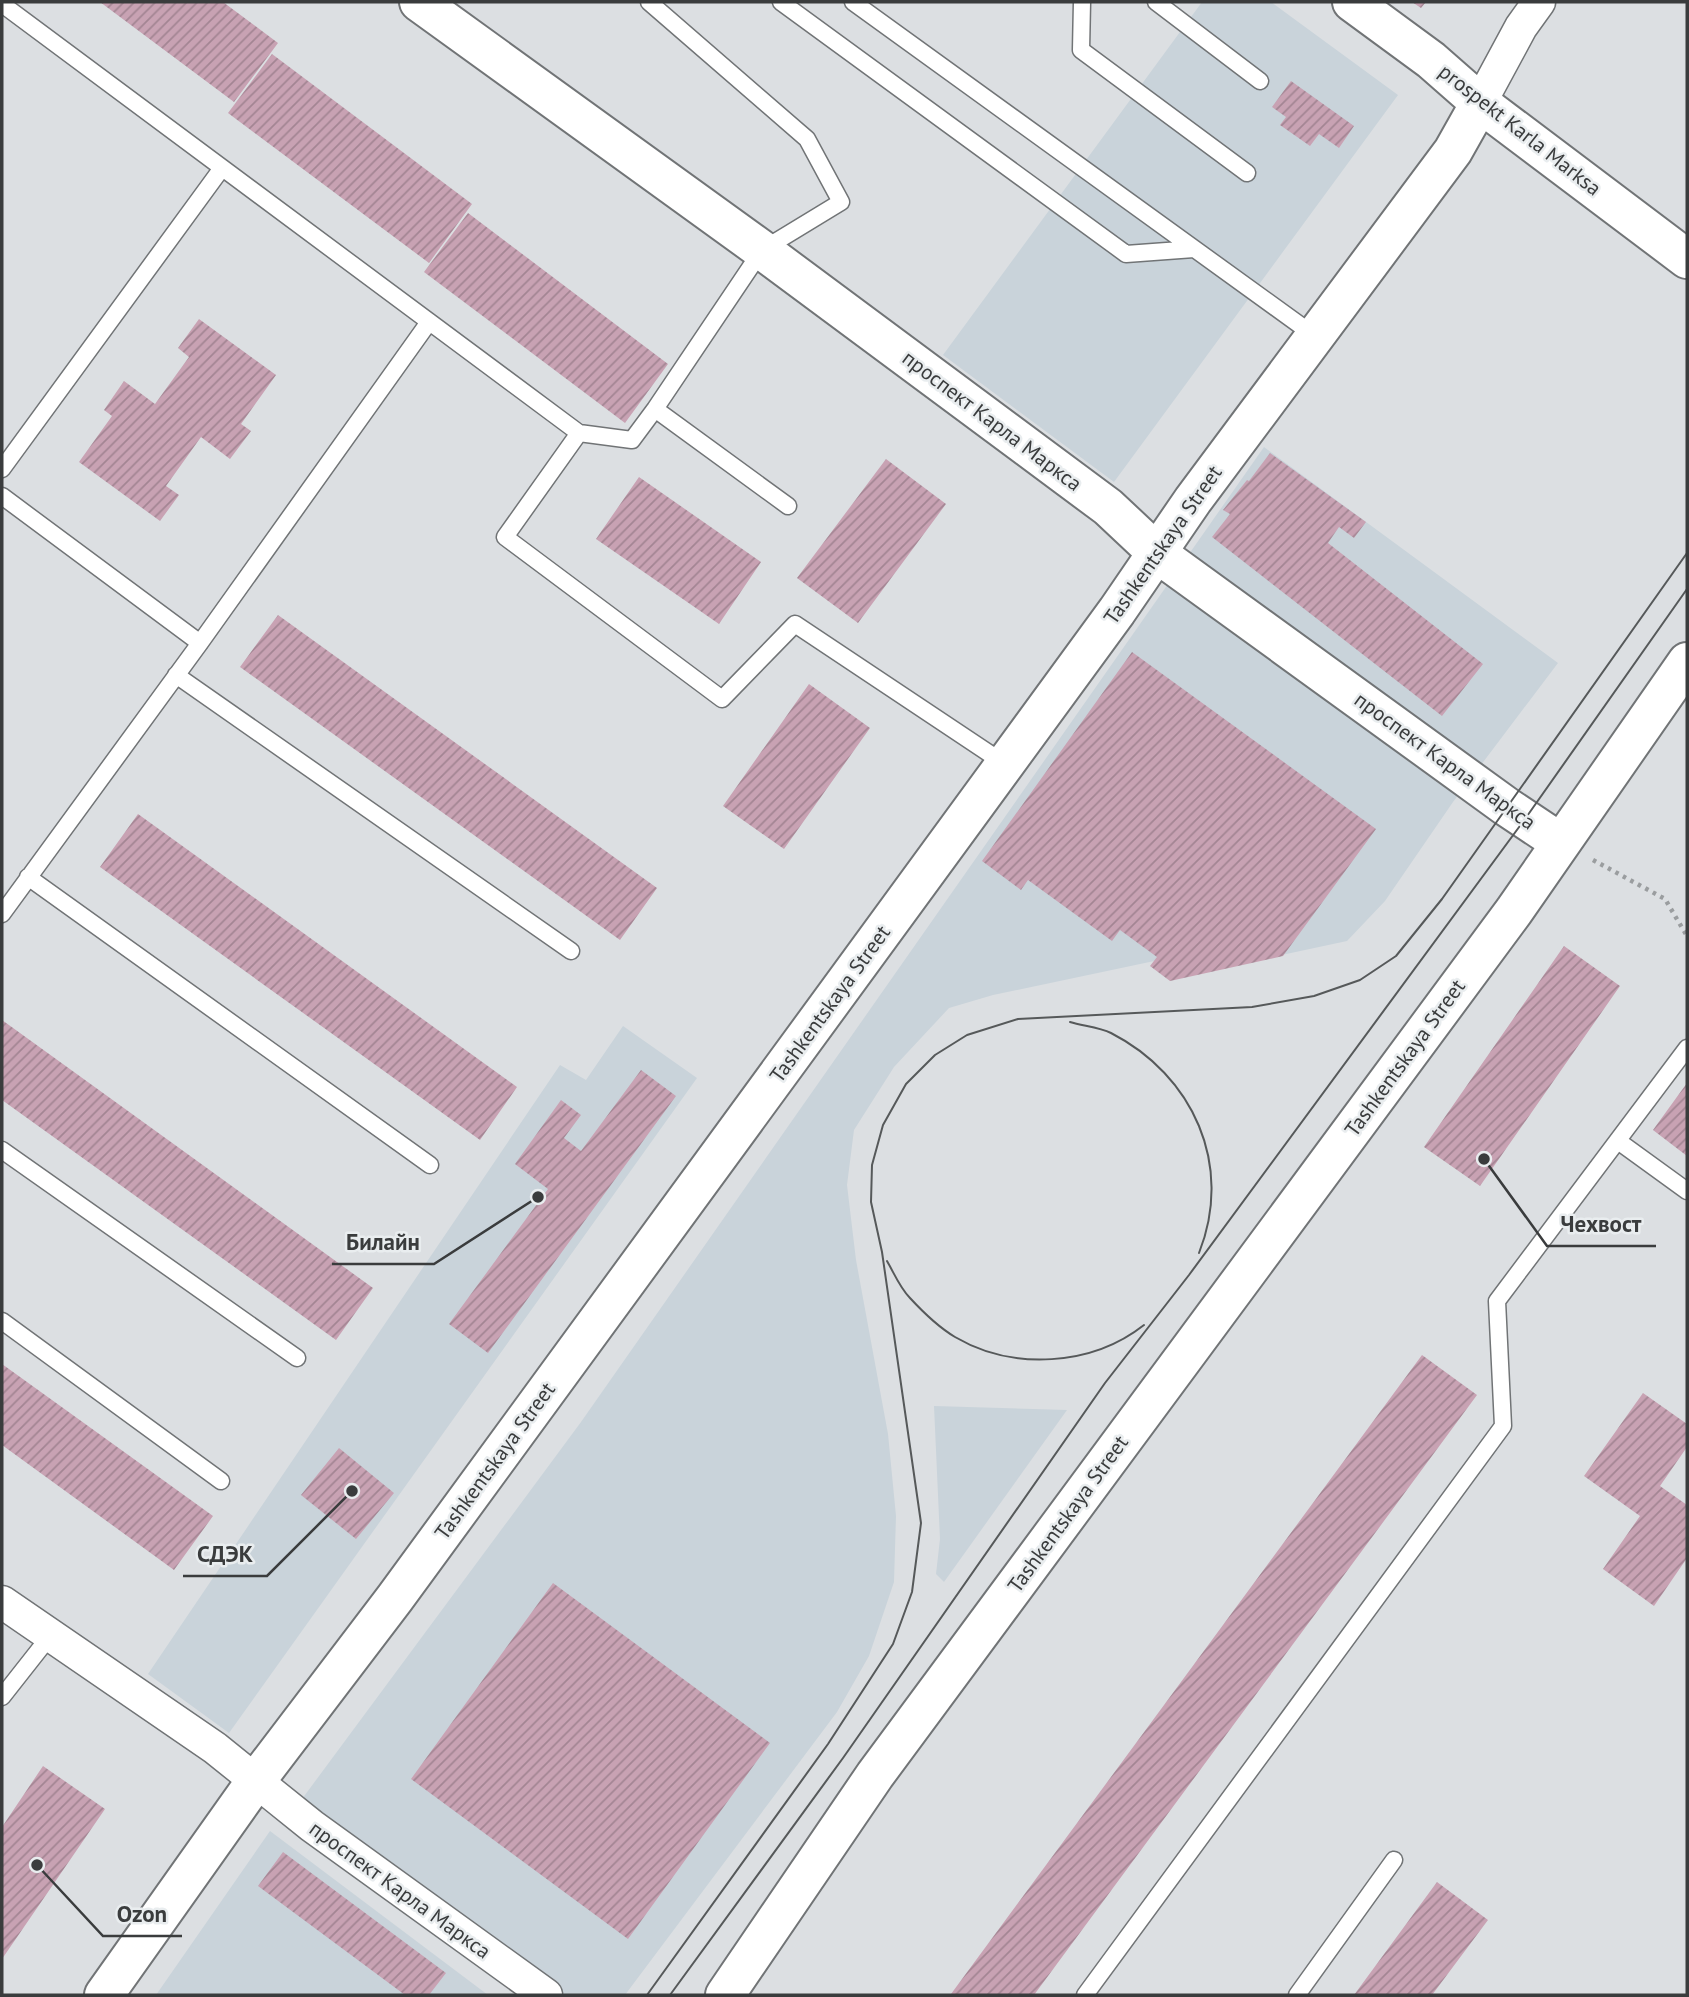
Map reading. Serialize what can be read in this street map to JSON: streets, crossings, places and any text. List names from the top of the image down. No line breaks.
{"streets":{"main road":["prospekt Karla Marksa","проспект Карла Маркса","Tashkentskaya Street"]},"crossings":[["prospekt Karla Marksa","Tashkentskaya Street"],["проспект Карла Маркса","Tashkentskaya Street"]],"places":["Чехвост","Билайн","СДЭК","Ozon"]}
